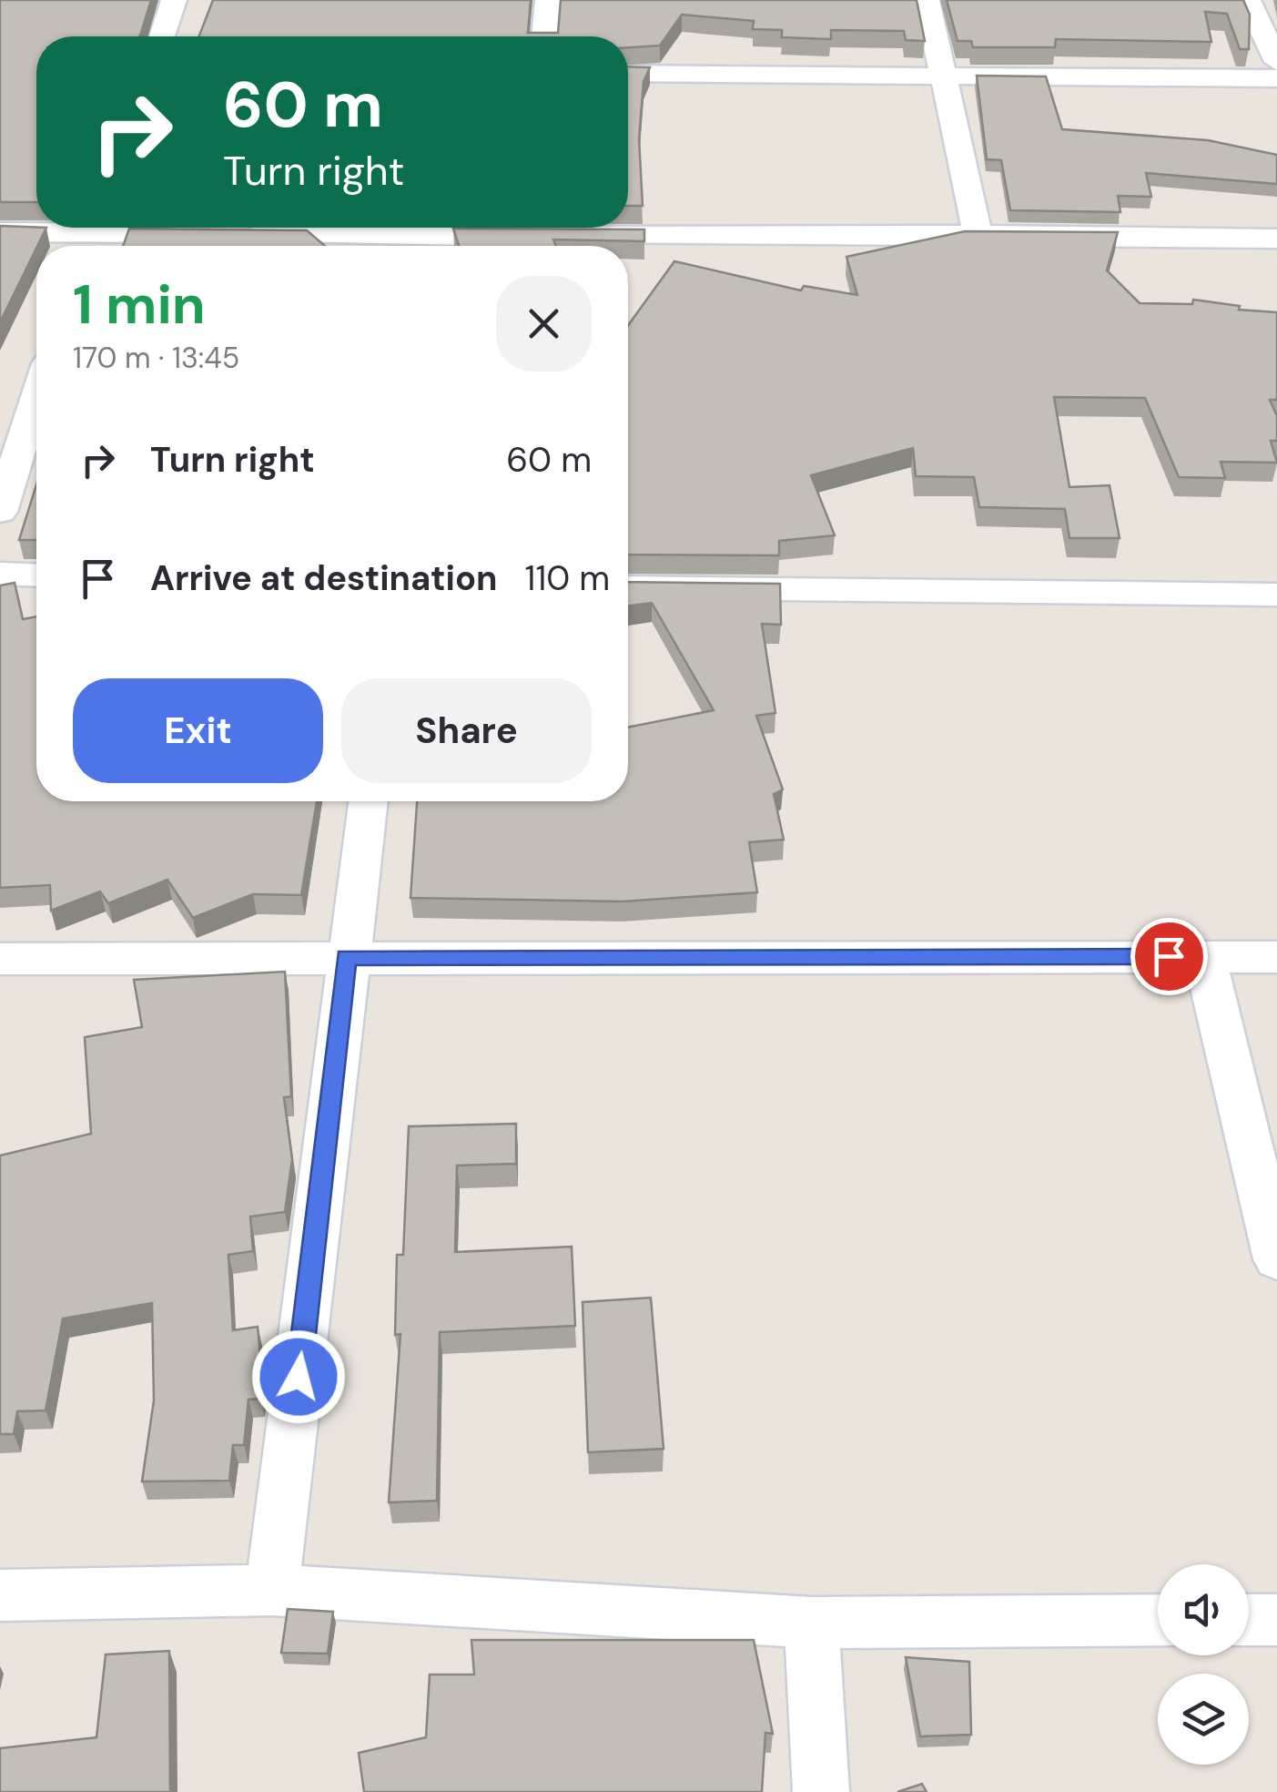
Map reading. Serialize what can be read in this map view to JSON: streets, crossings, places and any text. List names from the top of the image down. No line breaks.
{"page":{"turn":["60 m","Turn right"],"heading":["1 min","170 m · 13:45"],"list":[{"name":"Turn right","value":"60 m"},{"name":"Arrive at destination","value":"110 m"}],"buttons":["Exit","Share"]}}
